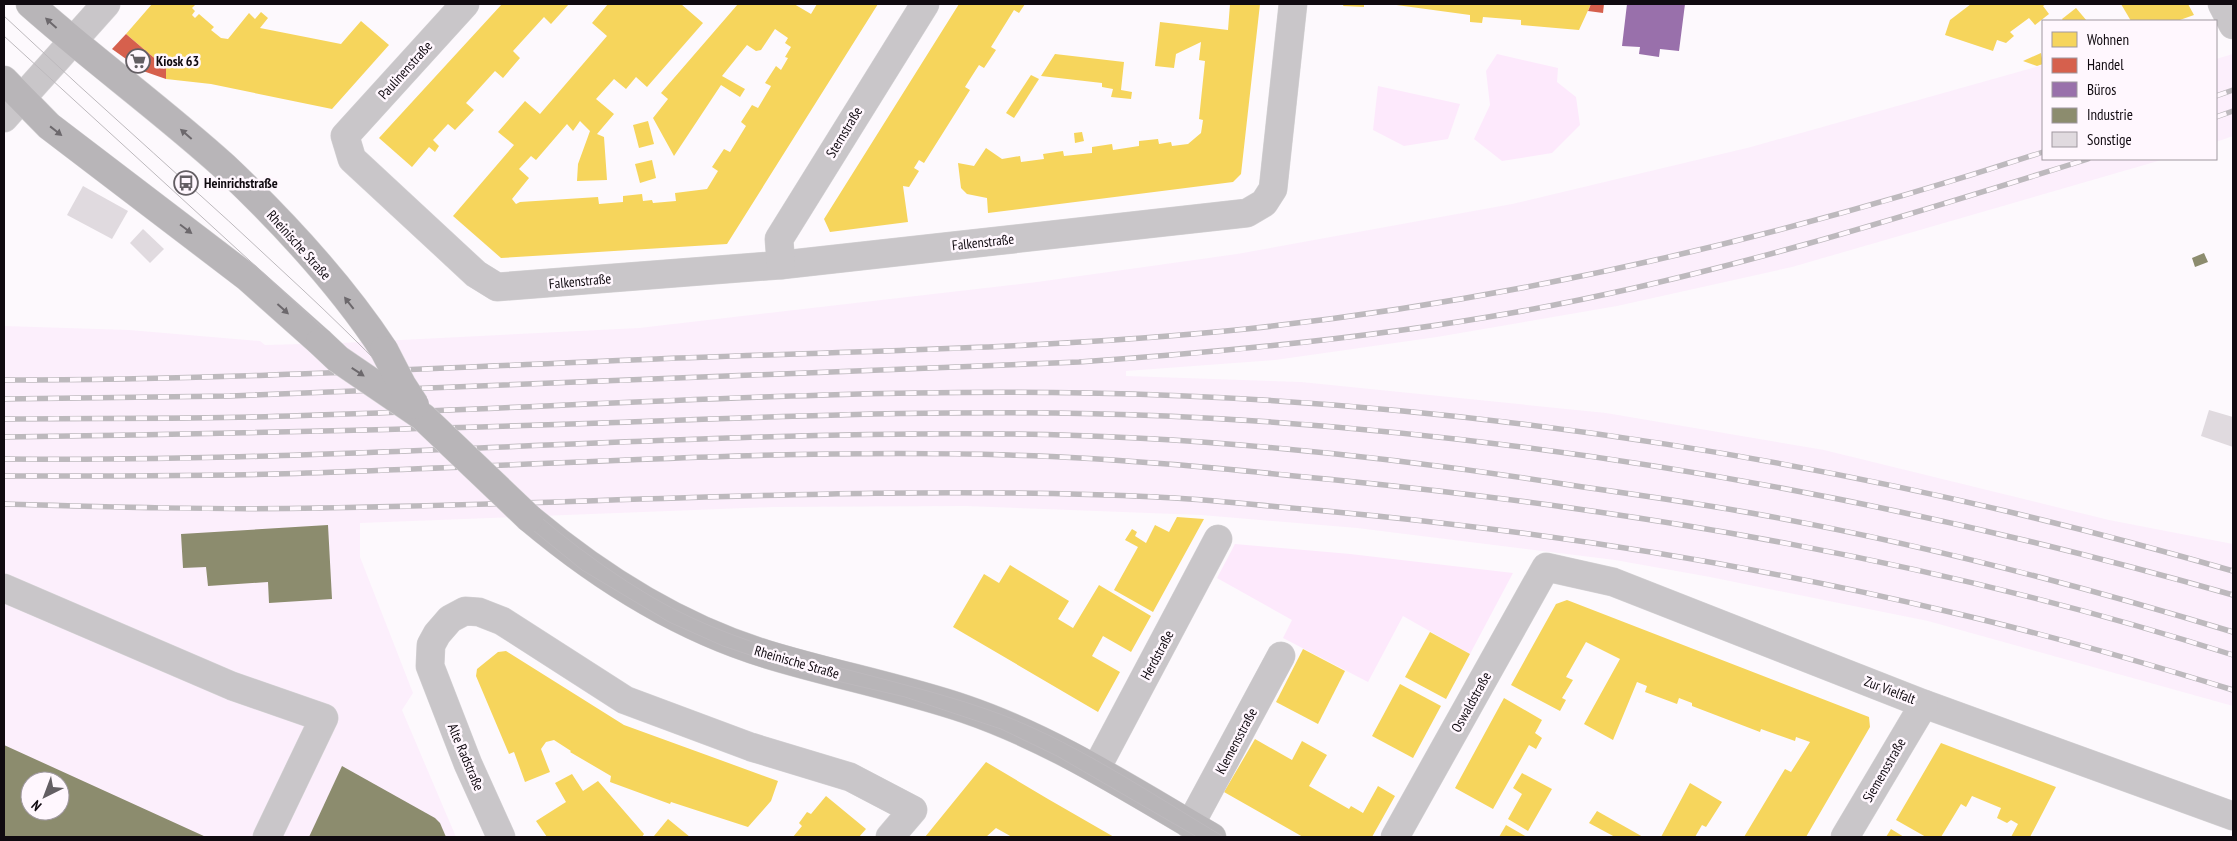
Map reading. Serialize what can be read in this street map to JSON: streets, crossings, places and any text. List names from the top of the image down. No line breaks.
{"streets":{"main road":["Rheinische Straße"],"street":["Paulinenstraße","Sternstraße","Falkenstraße","Herdstraße","Zur Vielfalt","Oswaldstraße","Klemensstraße","Alte Radstraße","Siemensstraße"]},"crossings":[["Paulinenstraße","Falkenstraße"],["Sternstraße","Falkenstraße"],["Rheinische Straße","Herdstraße"],["Rheinische Straße","Klemensstraße"],["Zur Vielfalt","Oswaldstraße"],["Zur Vielfalt","Siemensstraße"]],"places":{"supermarket":["Kiosk 63"],"bus stop":["Heinrichstraße"]},"legend":["Wohnen","Handel","Büros","Industrie","Sonstige"],"north":"bottom left"}
